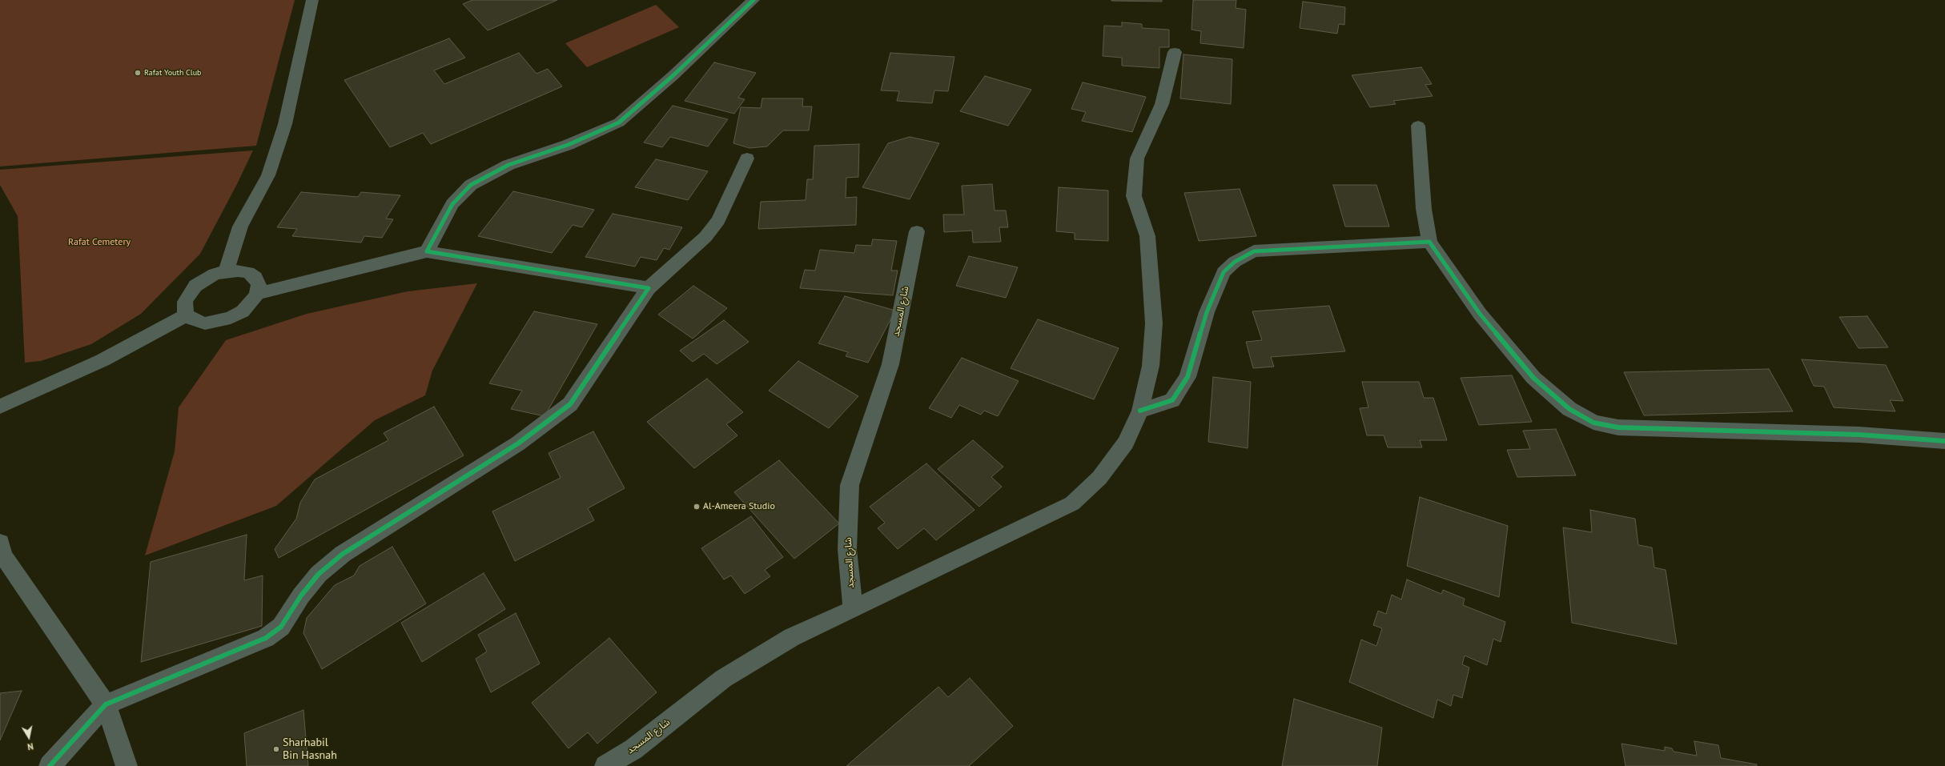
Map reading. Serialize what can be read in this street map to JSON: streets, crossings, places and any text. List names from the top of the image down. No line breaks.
{"streets":{"street":["شارع المسجد"]},"parks":["Rafat Cemetery"],"places":["Rafat Youth Club","Al-Ameera Studio","Sharhabil Bin Hasnah"],"north":"bottom"}
